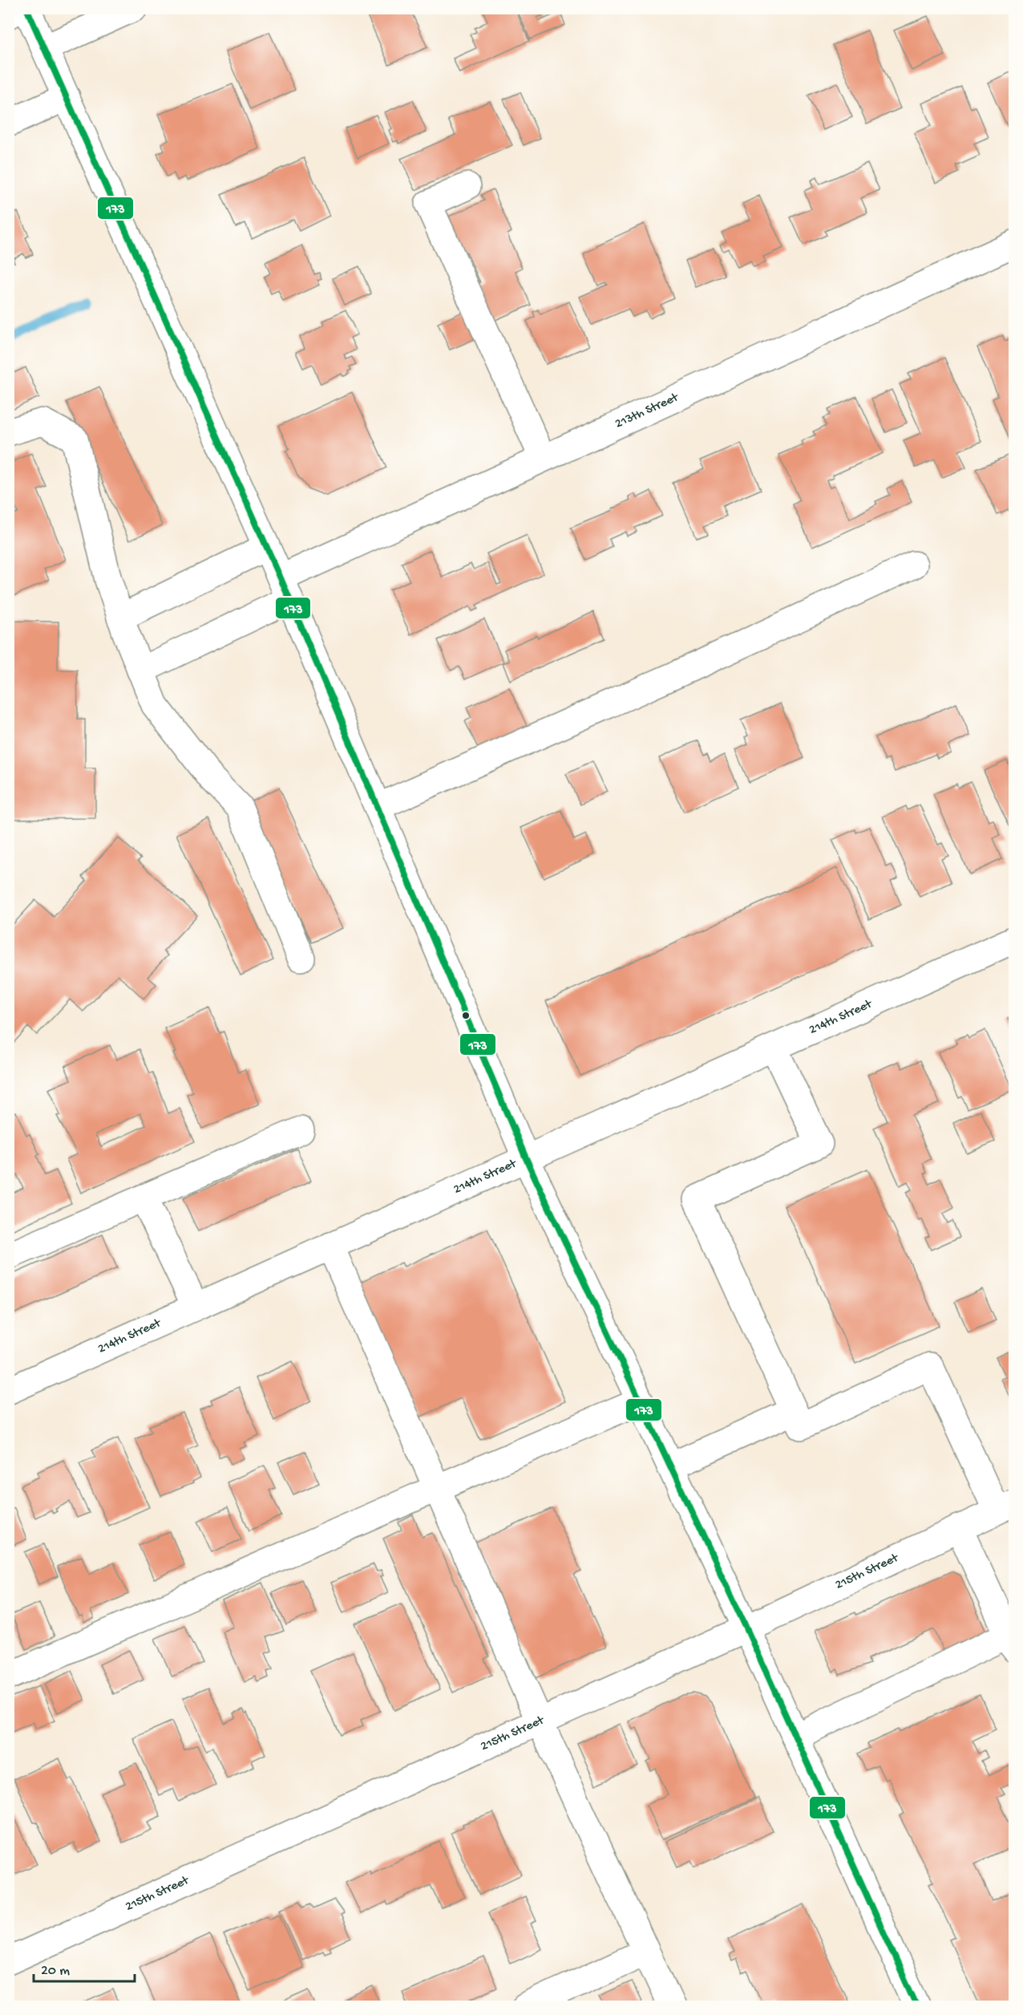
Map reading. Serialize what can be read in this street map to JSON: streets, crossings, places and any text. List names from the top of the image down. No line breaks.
{"streets":{"street":["213th Street","214th Street","215th Street"]},"lines":["transit line 173"],"scale_bar":"20 m"}
